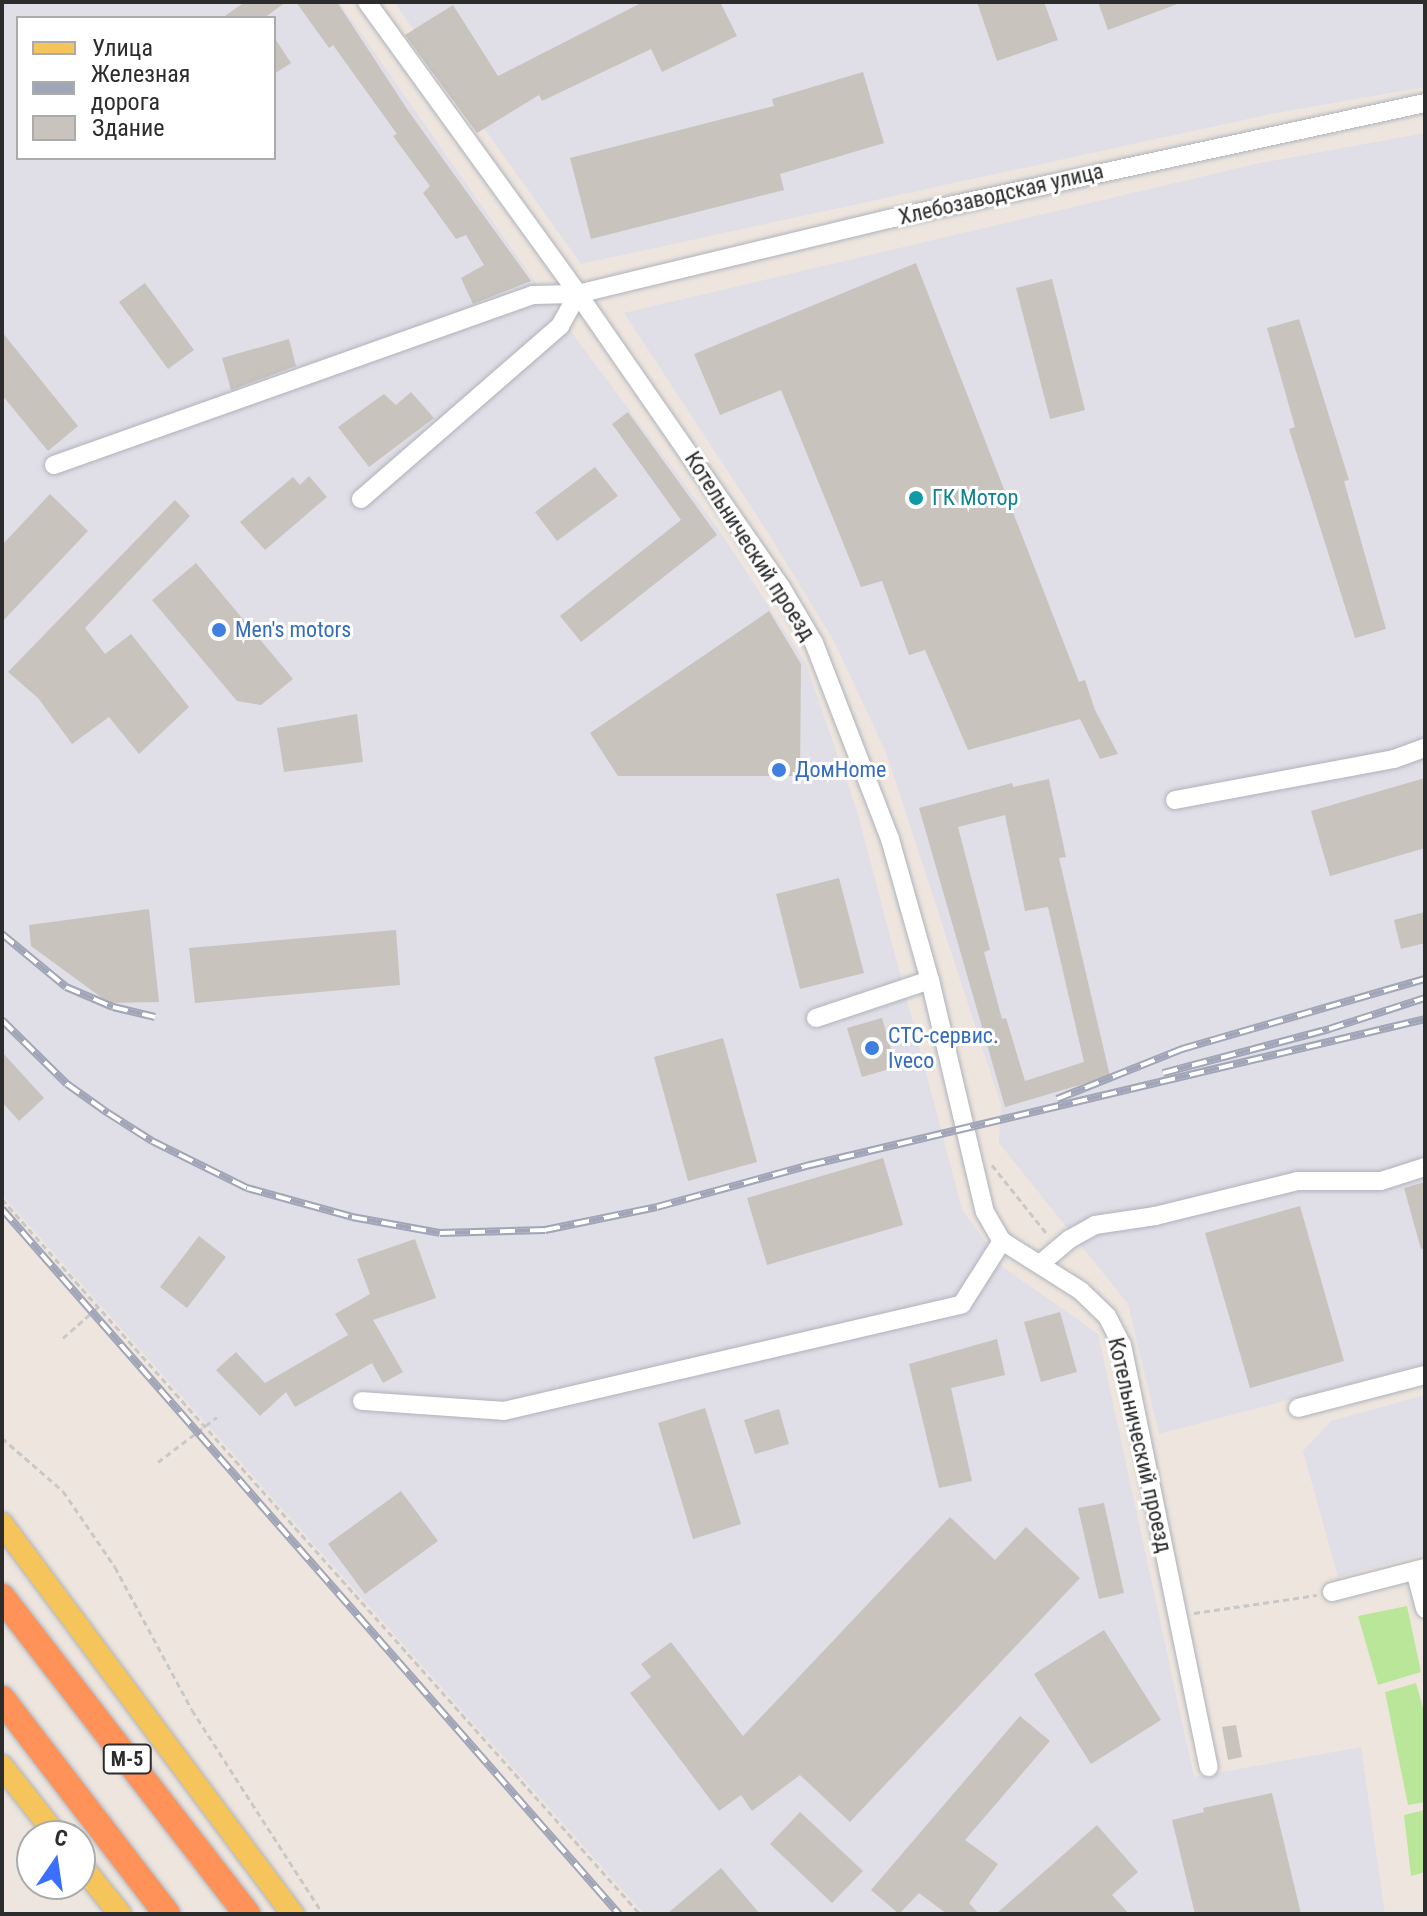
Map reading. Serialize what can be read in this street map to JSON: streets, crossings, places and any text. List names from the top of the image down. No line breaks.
{"streets":{"highway":["М-5"],"street":["Хлебозаводская улица","Котельнический проезд"]},"crossings":[["Хлебозаводская улица","Котельнический проезд"]],"places":["ГК Мотор","Men's motors","ДомHome","СТС-сервис. Iveco"],"legend":["Улица","Железная дорога","Здание"],"north":"top"}
